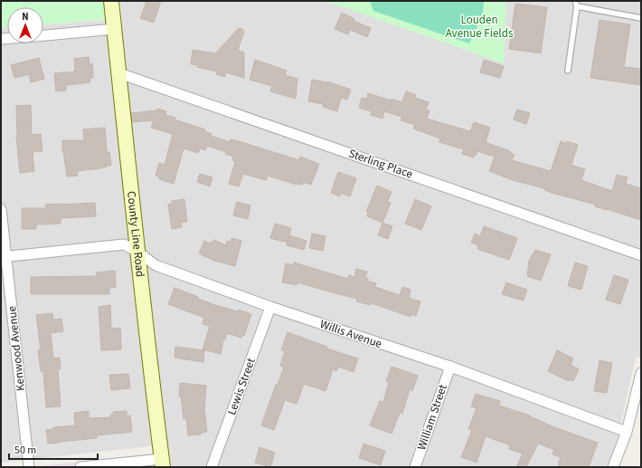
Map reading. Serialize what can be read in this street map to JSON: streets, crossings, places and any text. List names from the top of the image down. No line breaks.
{"streets":{"main road":["County Line Road"],"street":["Sterling Place","Willis Avenue","Kenwood Avenue","Lewis Street","William Street"]},"crossings":[["Sterling Place","County Line Road"],["County Line Road","Willis Avenue"],["Willis Avenue","Kenwood Avenue"],["Willis Avenue","Lewis Street"],["Willis Avenue","William Street"]],"parks":["Louden Avenue Fields"],"scale_bar":"50 m","north":"top"}
